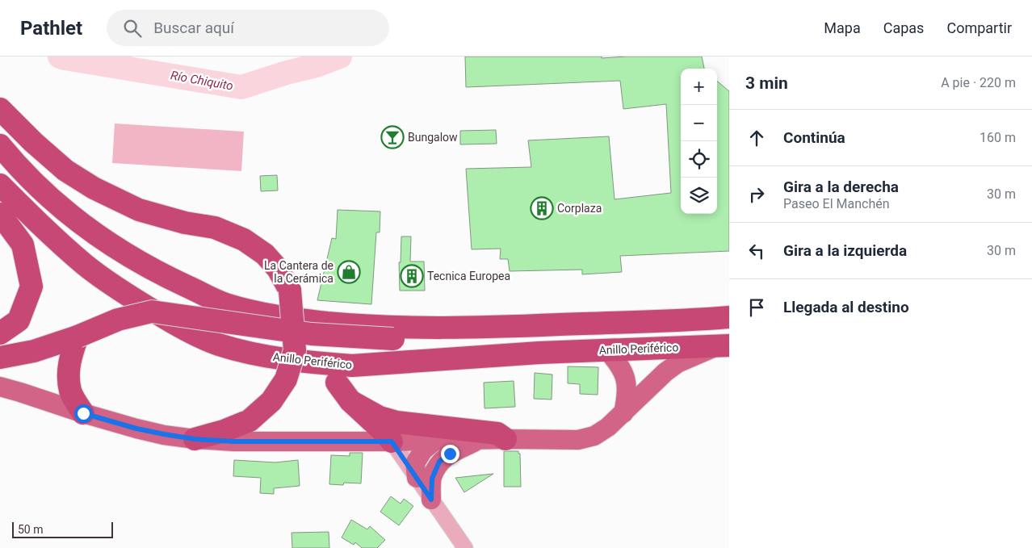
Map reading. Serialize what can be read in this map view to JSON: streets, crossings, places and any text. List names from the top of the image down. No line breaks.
{"streets":{"highway":["Anillo Periférico"]},"water":["Río Chiquito"],"places":{"bar":["Bungalow"],"building":["Corplaza","Tecnica Europea"],"shop":["La Cantera de la Cerámica"]},"scale_bar":"50 m","page":{"header":"Pathlet","search":"Buscar aquí","nav":["Mapa","Capas","Compartir"],"heading":["3 min","A pie · 220 m"],"map_buttons":["+","−"],"list":[["Continúa","160 m"],["Gira a la derecha","Paseo El Manchén","30 m"],["Gira a la izquierda","30 m"],"Llegada al destino"],"scale":"50 m"}}
